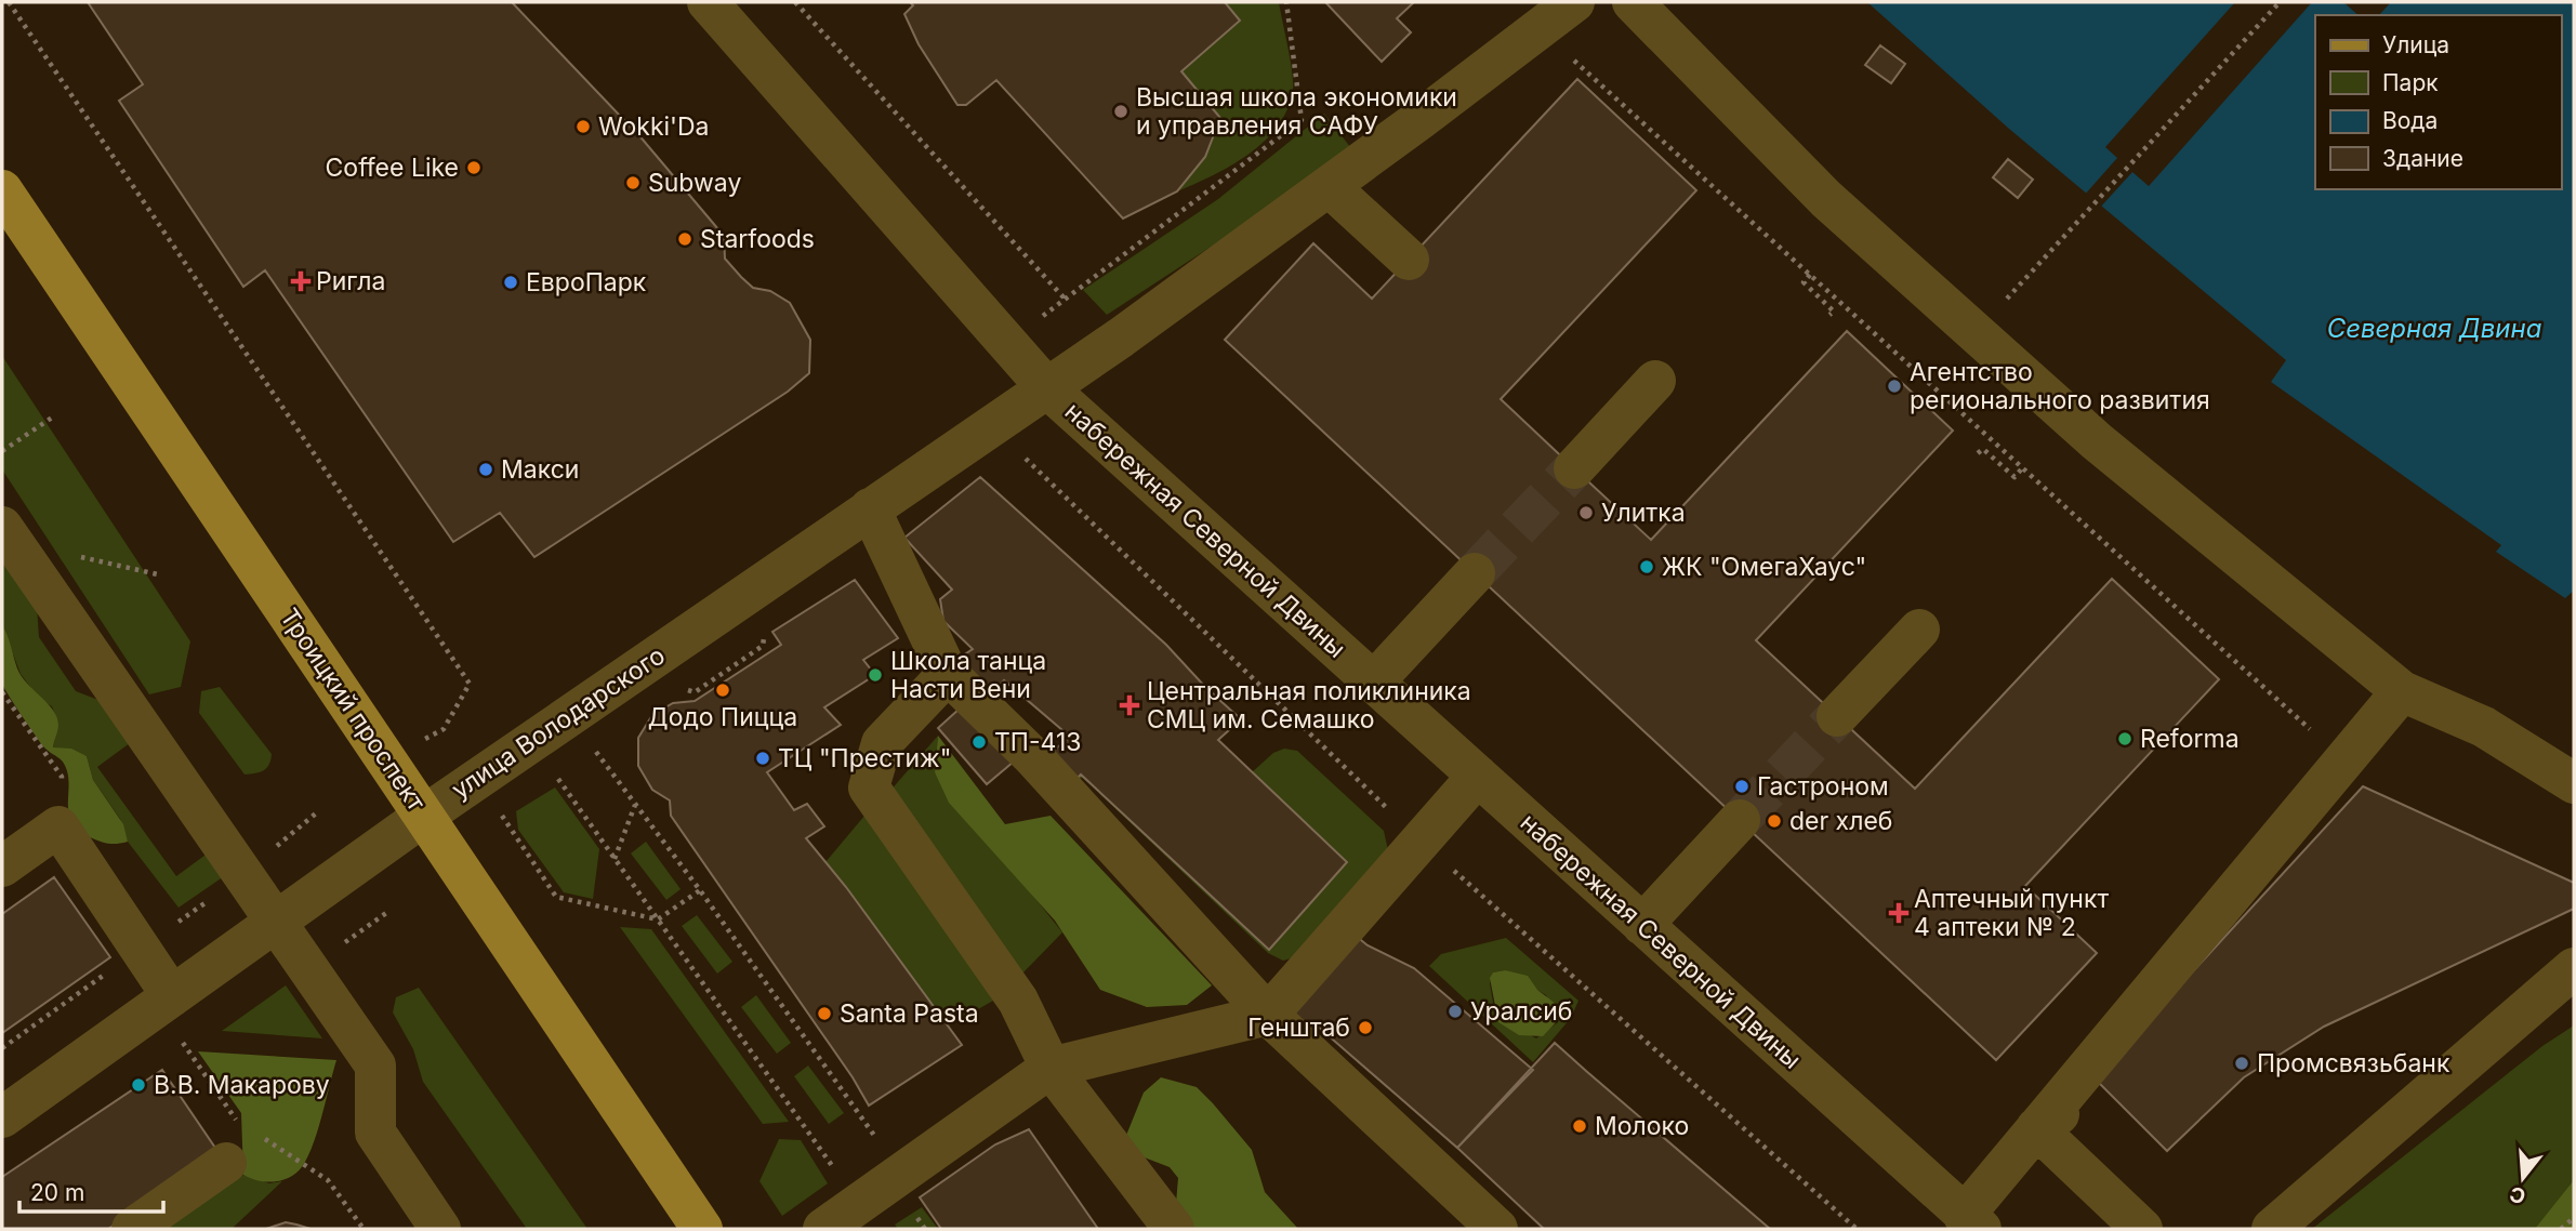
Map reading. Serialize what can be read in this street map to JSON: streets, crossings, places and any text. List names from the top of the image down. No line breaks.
{"streets":{"main road":["Троицкий проспект"],"street":["набережная Северной Двины","улица Володарского"]},"crossings":[["набережная Северной Двины","улица Володарского"],["Троицкий проспект","улица Володарского"]],"water":["Северная Двина"],"places":{"other":["Высшая школа экономики и управления САФУ","Wokki'Da","Coffee Like","Subway","Starfoods","ЕвроПарк","Агентство регионального развития","Макси","Улитка","ЖК \"ОмегаХаус\"","Школа танца Насти Вени","Додо Пицца","Reforma","ТП-413","ТЦ \"Престиж\"","Гастроном","der хлеб","Уралсиб","Santa Pasta","Генштаб","Промсвязьбанк","В.В. Макарову","Молоко"],"health":["Ригла","Центральная поликлиника СМЦ им. Семашко","Аптечный пункт 4 аптеки № 2"]},"legend":["Улица","Парк","Вода","Здание"],"scale_bar":"20 m","north":"bottom"}
